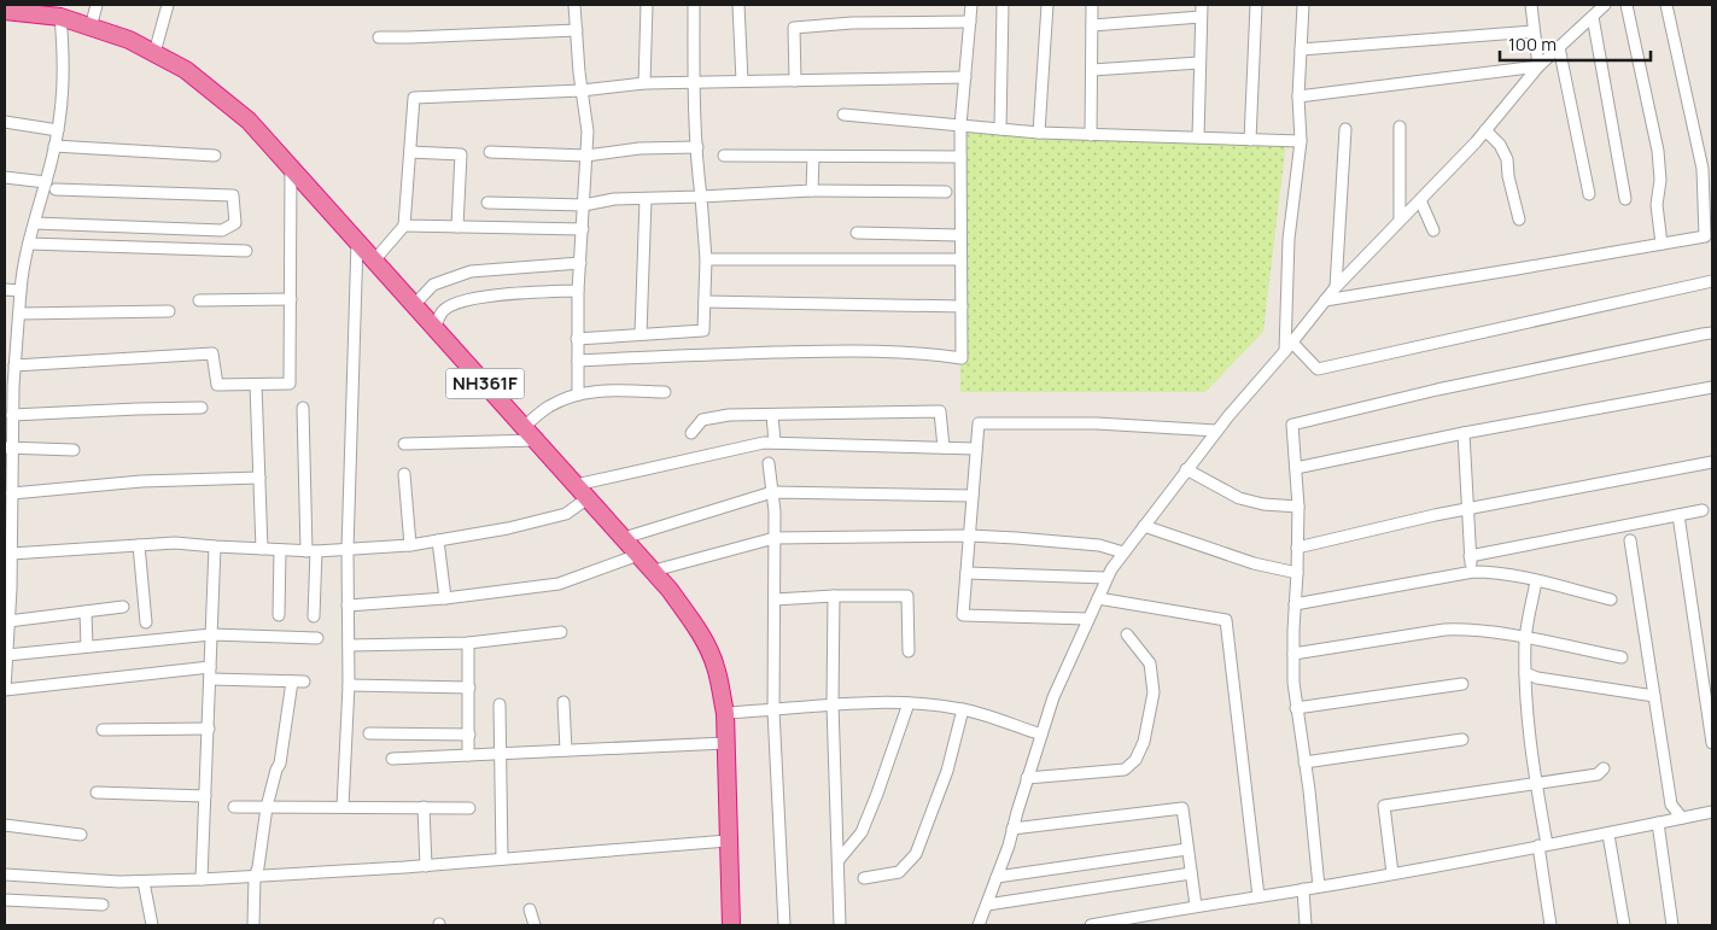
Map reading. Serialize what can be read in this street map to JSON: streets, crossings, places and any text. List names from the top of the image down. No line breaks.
{"streets":{"highway":["NH361F"]},"scale_bar":"100 m"}
